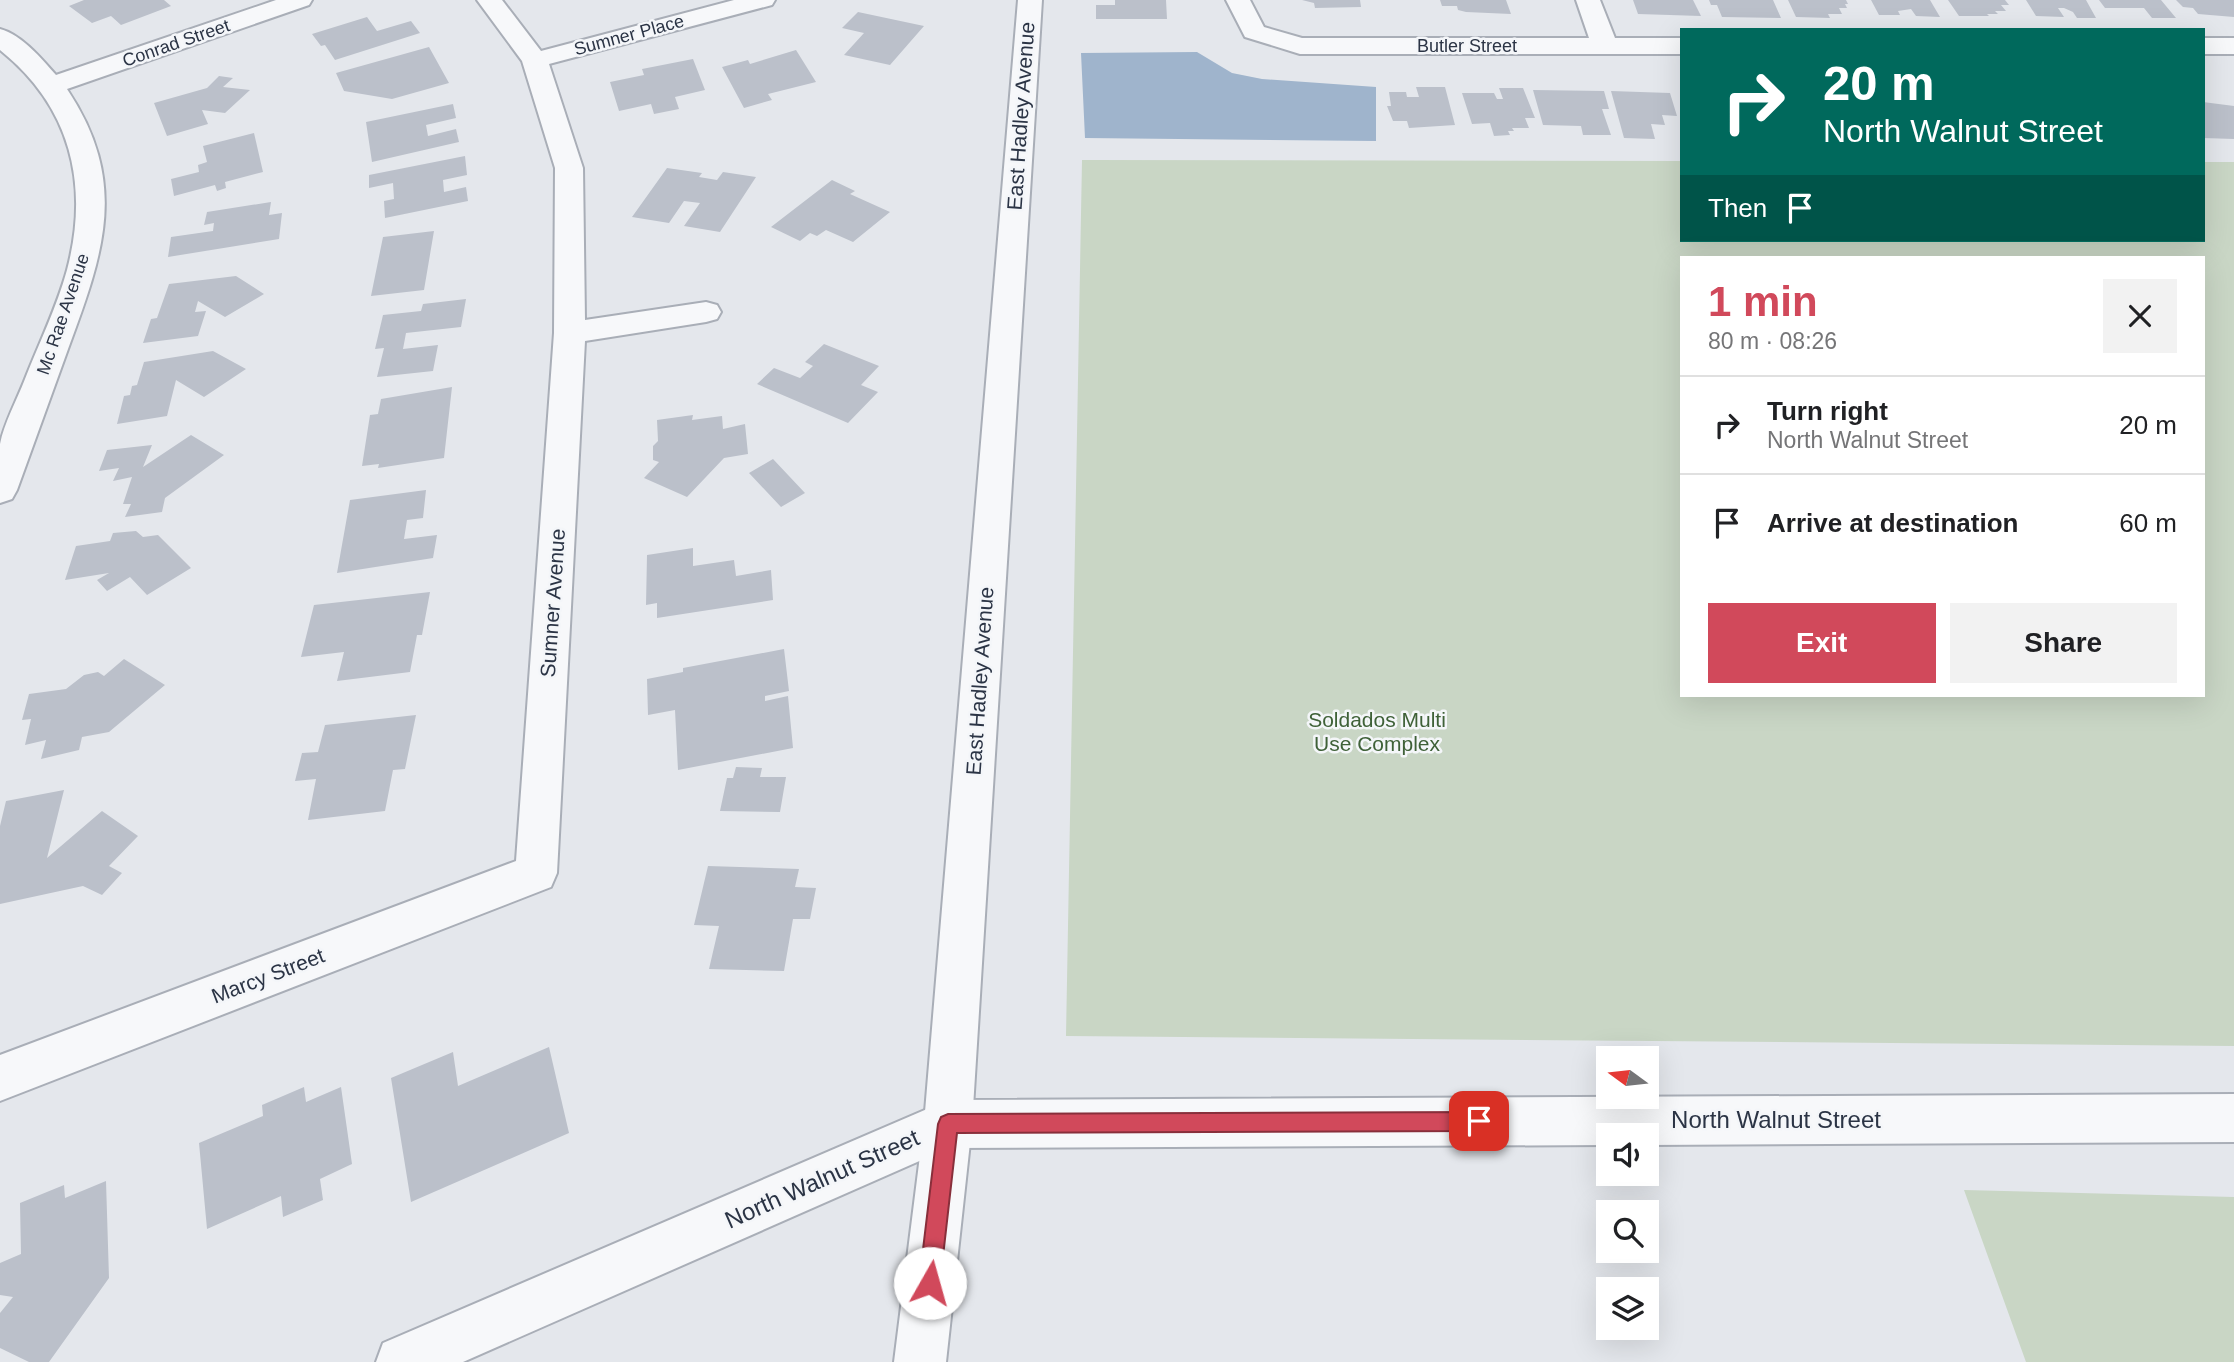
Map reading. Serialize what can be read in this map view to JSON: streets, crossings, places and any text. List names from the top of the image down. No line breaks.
{"streets":{"street":["Sumner Place","Conrad Street","Butler Street","East Hadley Avenue","Mc Rae Avenue","Sumner Avenue","Marcy Street","North Walnut Street"]},"crossings":[["Sumner Place","Sumner Avenue"],["Conrad Street","Mc Rae Avenue"],["East Hadley Avenue","North Walnut Street"],["Sumner Avenue","Marcy Street"]],"parks":["Soldados Multi Use Complex"],"north":"left","page":{"turn":["20 m","North Walnut Street"],"then":"Then","heading":["1 min","80 m · 08:26"],"list":[{"name":"Turn right","note":"North Walnut Street","value":"20 m"},{"name":"Arrive at destination","value":"60 m"}],"buttons":["Exit","Share"]}}
